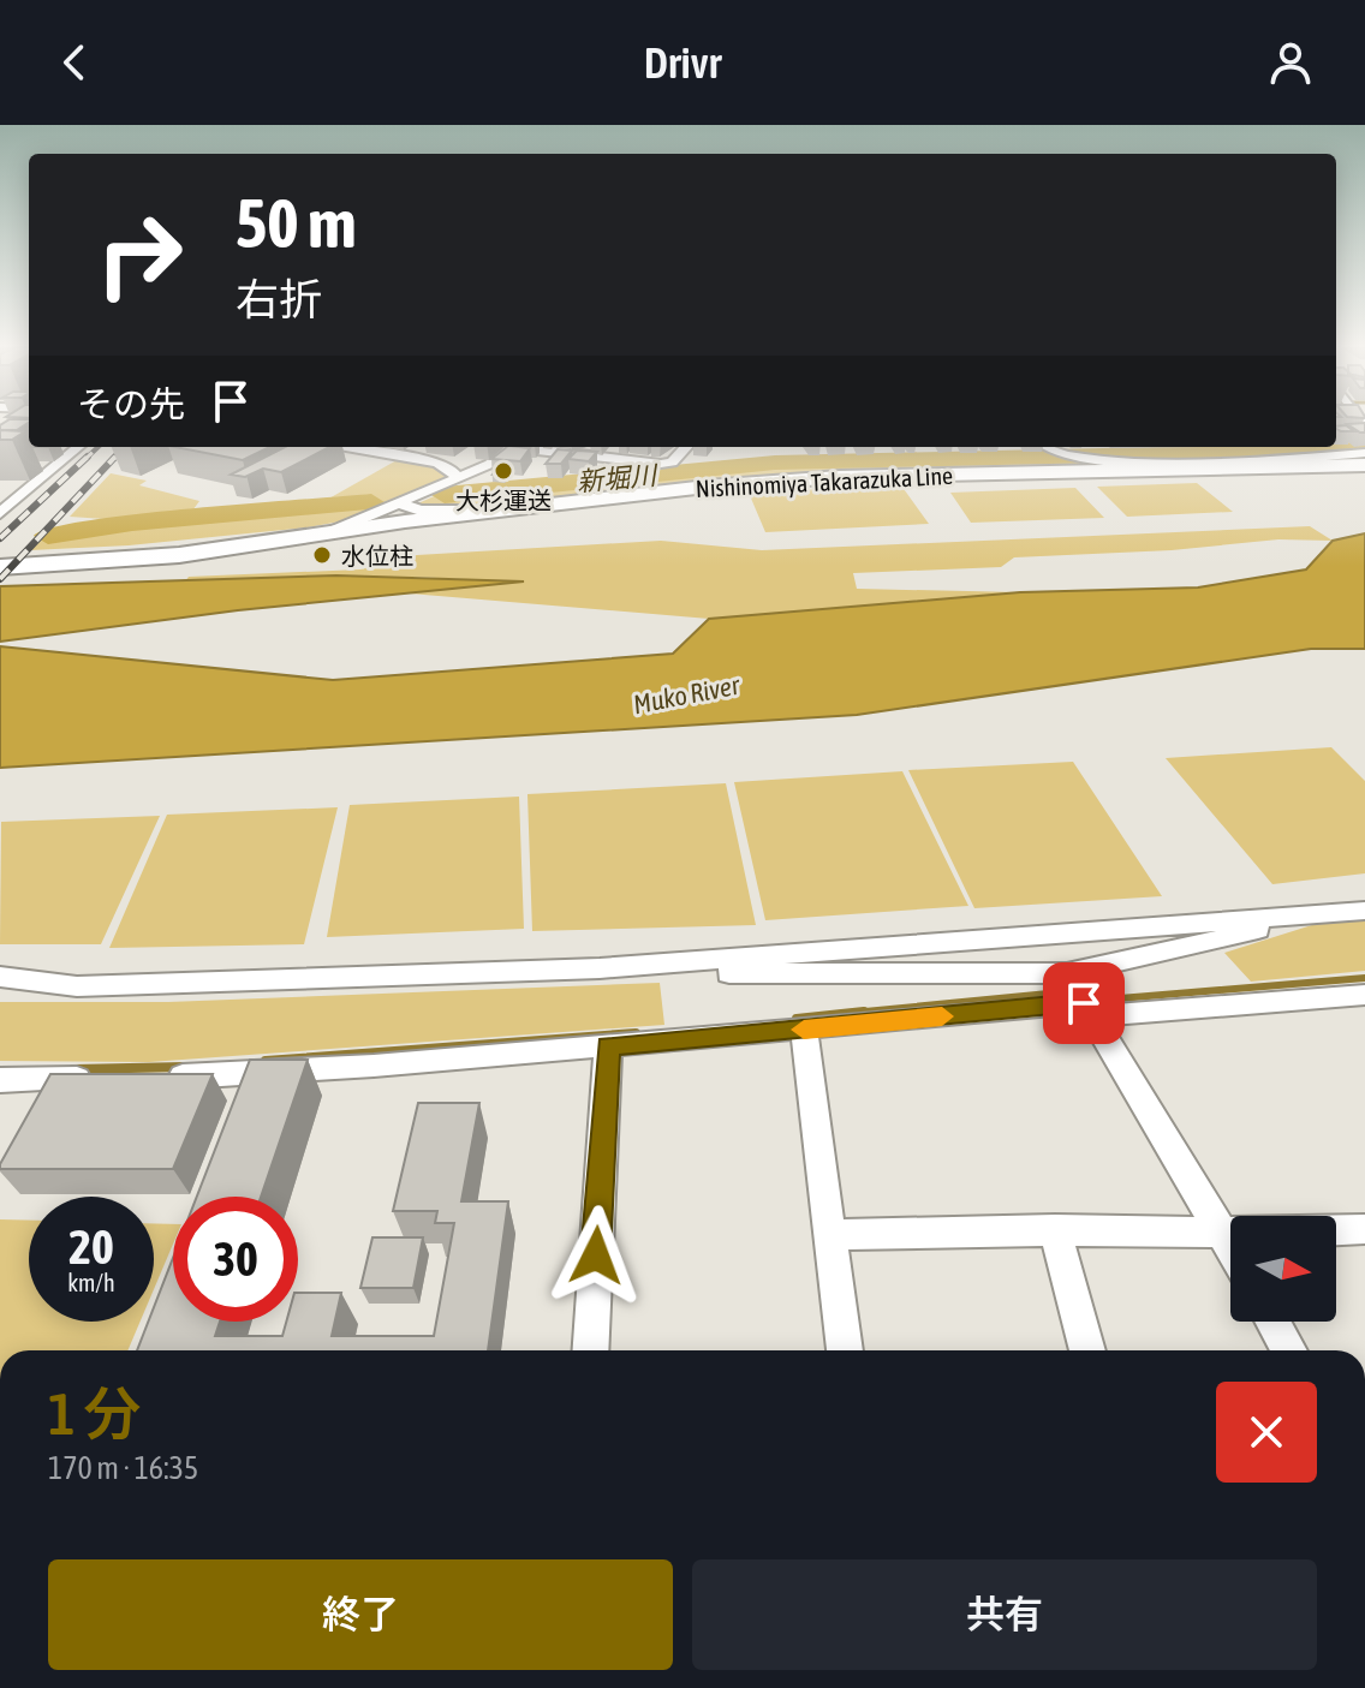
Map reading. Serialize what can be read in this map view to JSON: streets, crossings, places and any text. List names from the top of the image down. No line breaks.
{"streets":{"main road":["Nishinomiya Takarazuka Line"]},"water":["新堀川","Muko River"],"places":["大杉運送","水位柱"],"north":"right","page":{"header":"Drivr","turn":["50 m","右折"],"then":"その先","speed":"20 km/h","limit":"30","heading":["1 分","170 m · 16:35"],"buttons":["終了","共有"]}}
